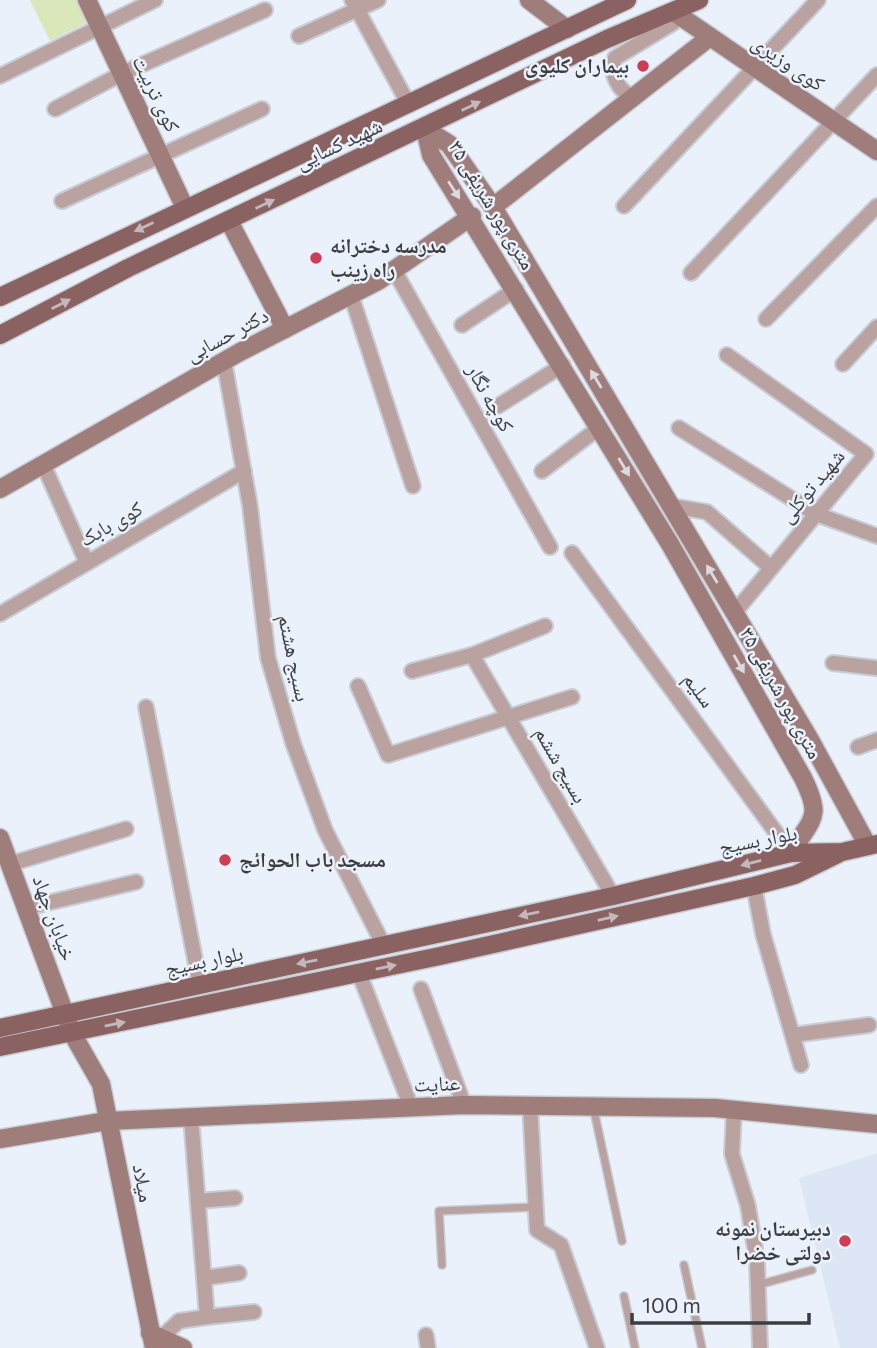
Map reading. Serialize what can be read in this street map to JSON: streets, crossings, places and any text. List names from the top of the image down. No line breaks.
{"streets":{"main road":["شهید کسایی","بلوار بسیج"],"street":["کوی وزیری","کوی تربیت","۳۵ متری پور شریفی","دکتر حسابی","کوچه نگار","شهید توکلی","کوی بابک","بسیج هشتم","سلیم","بسیج ششم","خیابان جهاد","عنایت","میلاد"]},"crossings":[["کوی وزیری","شهید کسایی"],["کوی تربیت","شهید کسایی"],["شهید کسایی","۳۵ متری پور شریفی"],["۳۵ متری پور شریفی","دکتر حسابی"],["۳۵ متری پور شریفی","شهید توکلی"],["۳۵ متری پور شریفی","سلیم"],["۳۵ متری پور شریفی","بلوار بسیج"],["دکتر حسابی","کوچه نگار"],["دکتر حسابی","بسیج هشتم"],["کوی بابک","بسیج هشتم"],["بسیج هشتم","بلوار بسیج"],["سلیم","بلوار بسیج"],["بسیج ششم","بلوار بسیج"],["بلوار بسیج","خیابان جهاد"],["بلوار بسیج","میلاد"],["خیابان جهاد","میلاد"],["عنایت","میلاد"]],"places":["بیماران کلیوی","مدرسه دخترانه راه زینب","مسجد باب الحوائج","دبیرستان نمونه دولتی خضرا"],"scale_bar":"100 m"}
